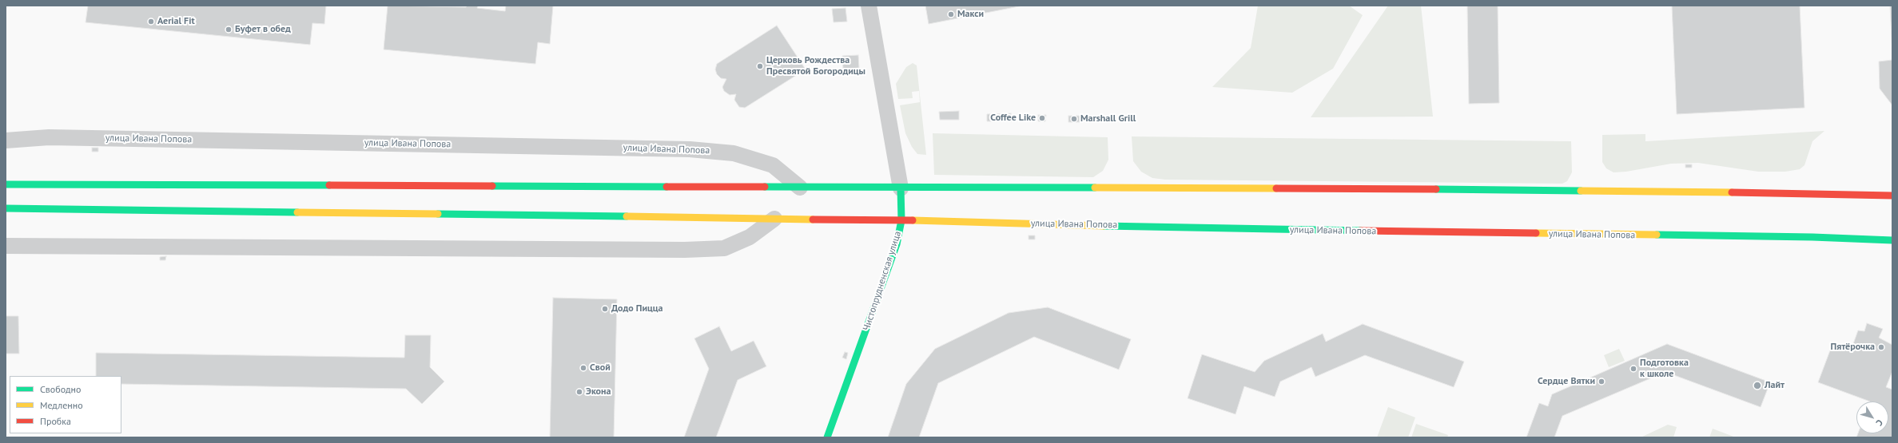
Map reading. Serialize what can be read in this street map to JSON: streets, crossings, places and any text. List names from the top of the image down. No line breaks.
{"streets":{"main road":["улица Ивана Попова","Чистопрудненская улица"]},"crossings":[["улица Ивана Попова","Чистопрудненская улица"]],"places":["Макси","Aerial Fit","Буфет в обед","Церковь Рождества Пресвятой Богородицы","Coffee Like","Marshall Grill","Додо Пицца","Пятёрочка","Свой","Подготовка к школе","Сердце Вятки","Лайт","Экона"],"legend":["Свободно","Медленно","Пробка"],"north":"bottom right"}
